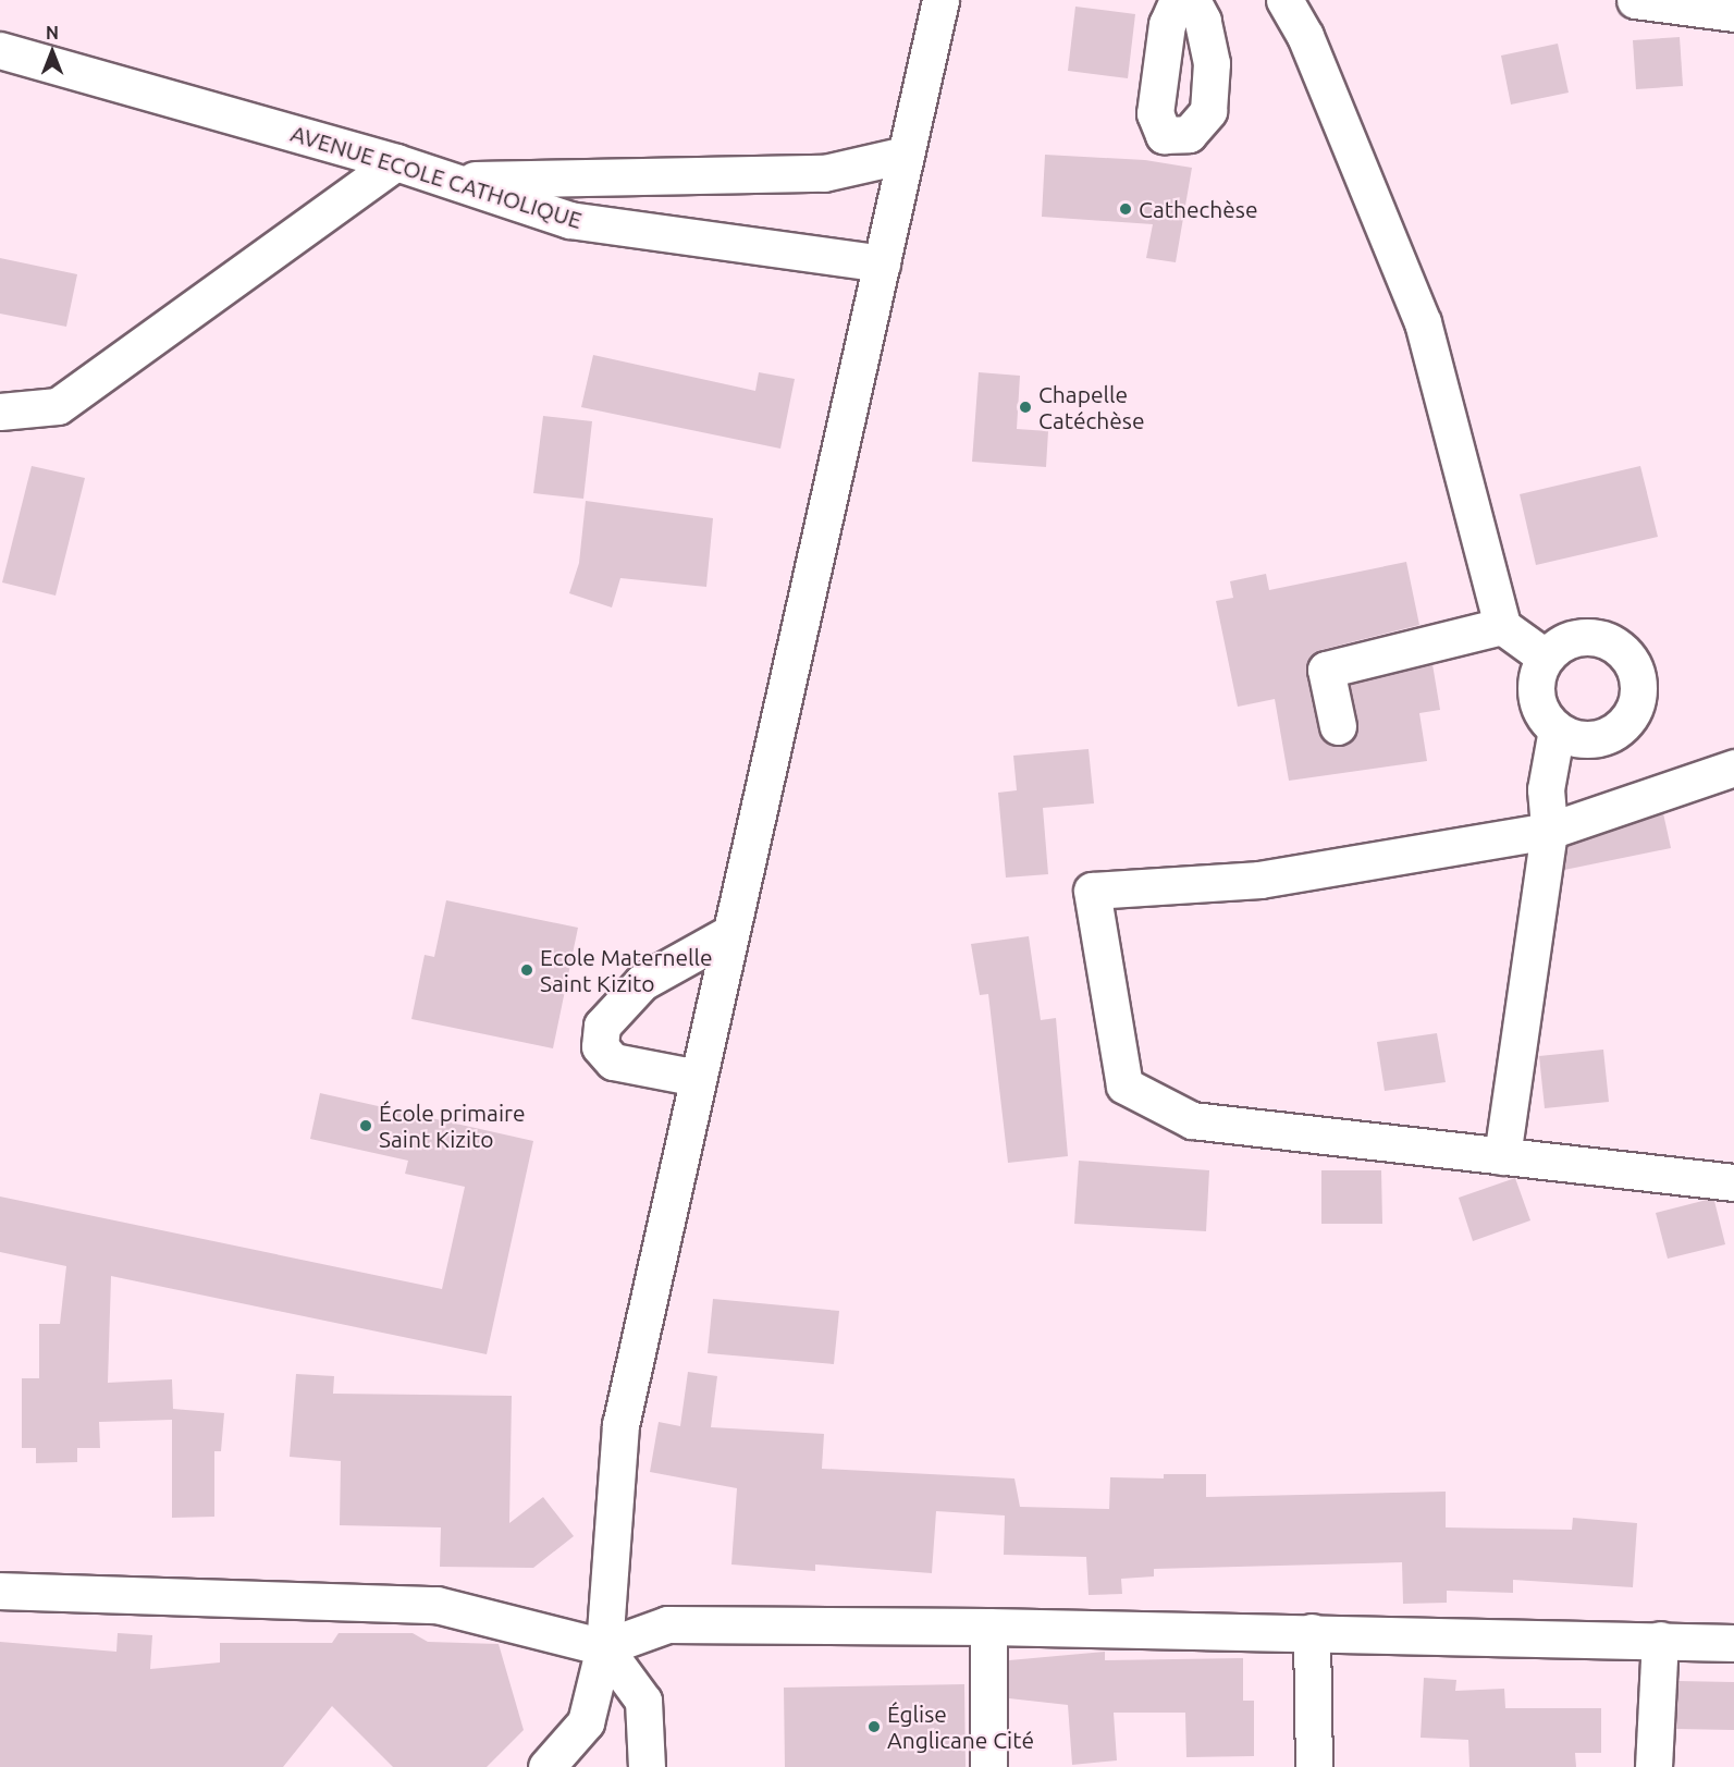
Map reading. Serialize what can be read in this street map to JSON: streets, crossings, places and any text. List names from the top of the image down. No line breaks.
{"streets":{"street":["AVENUE ECOLE CATHOLIQUE"]},"places":["Cathechèse","Chapelle Catéchèse","Ecole Maternelle Saint Kizito","École primaire Saint Kizito","Église Anglicane Cité"],"north":"top"}
